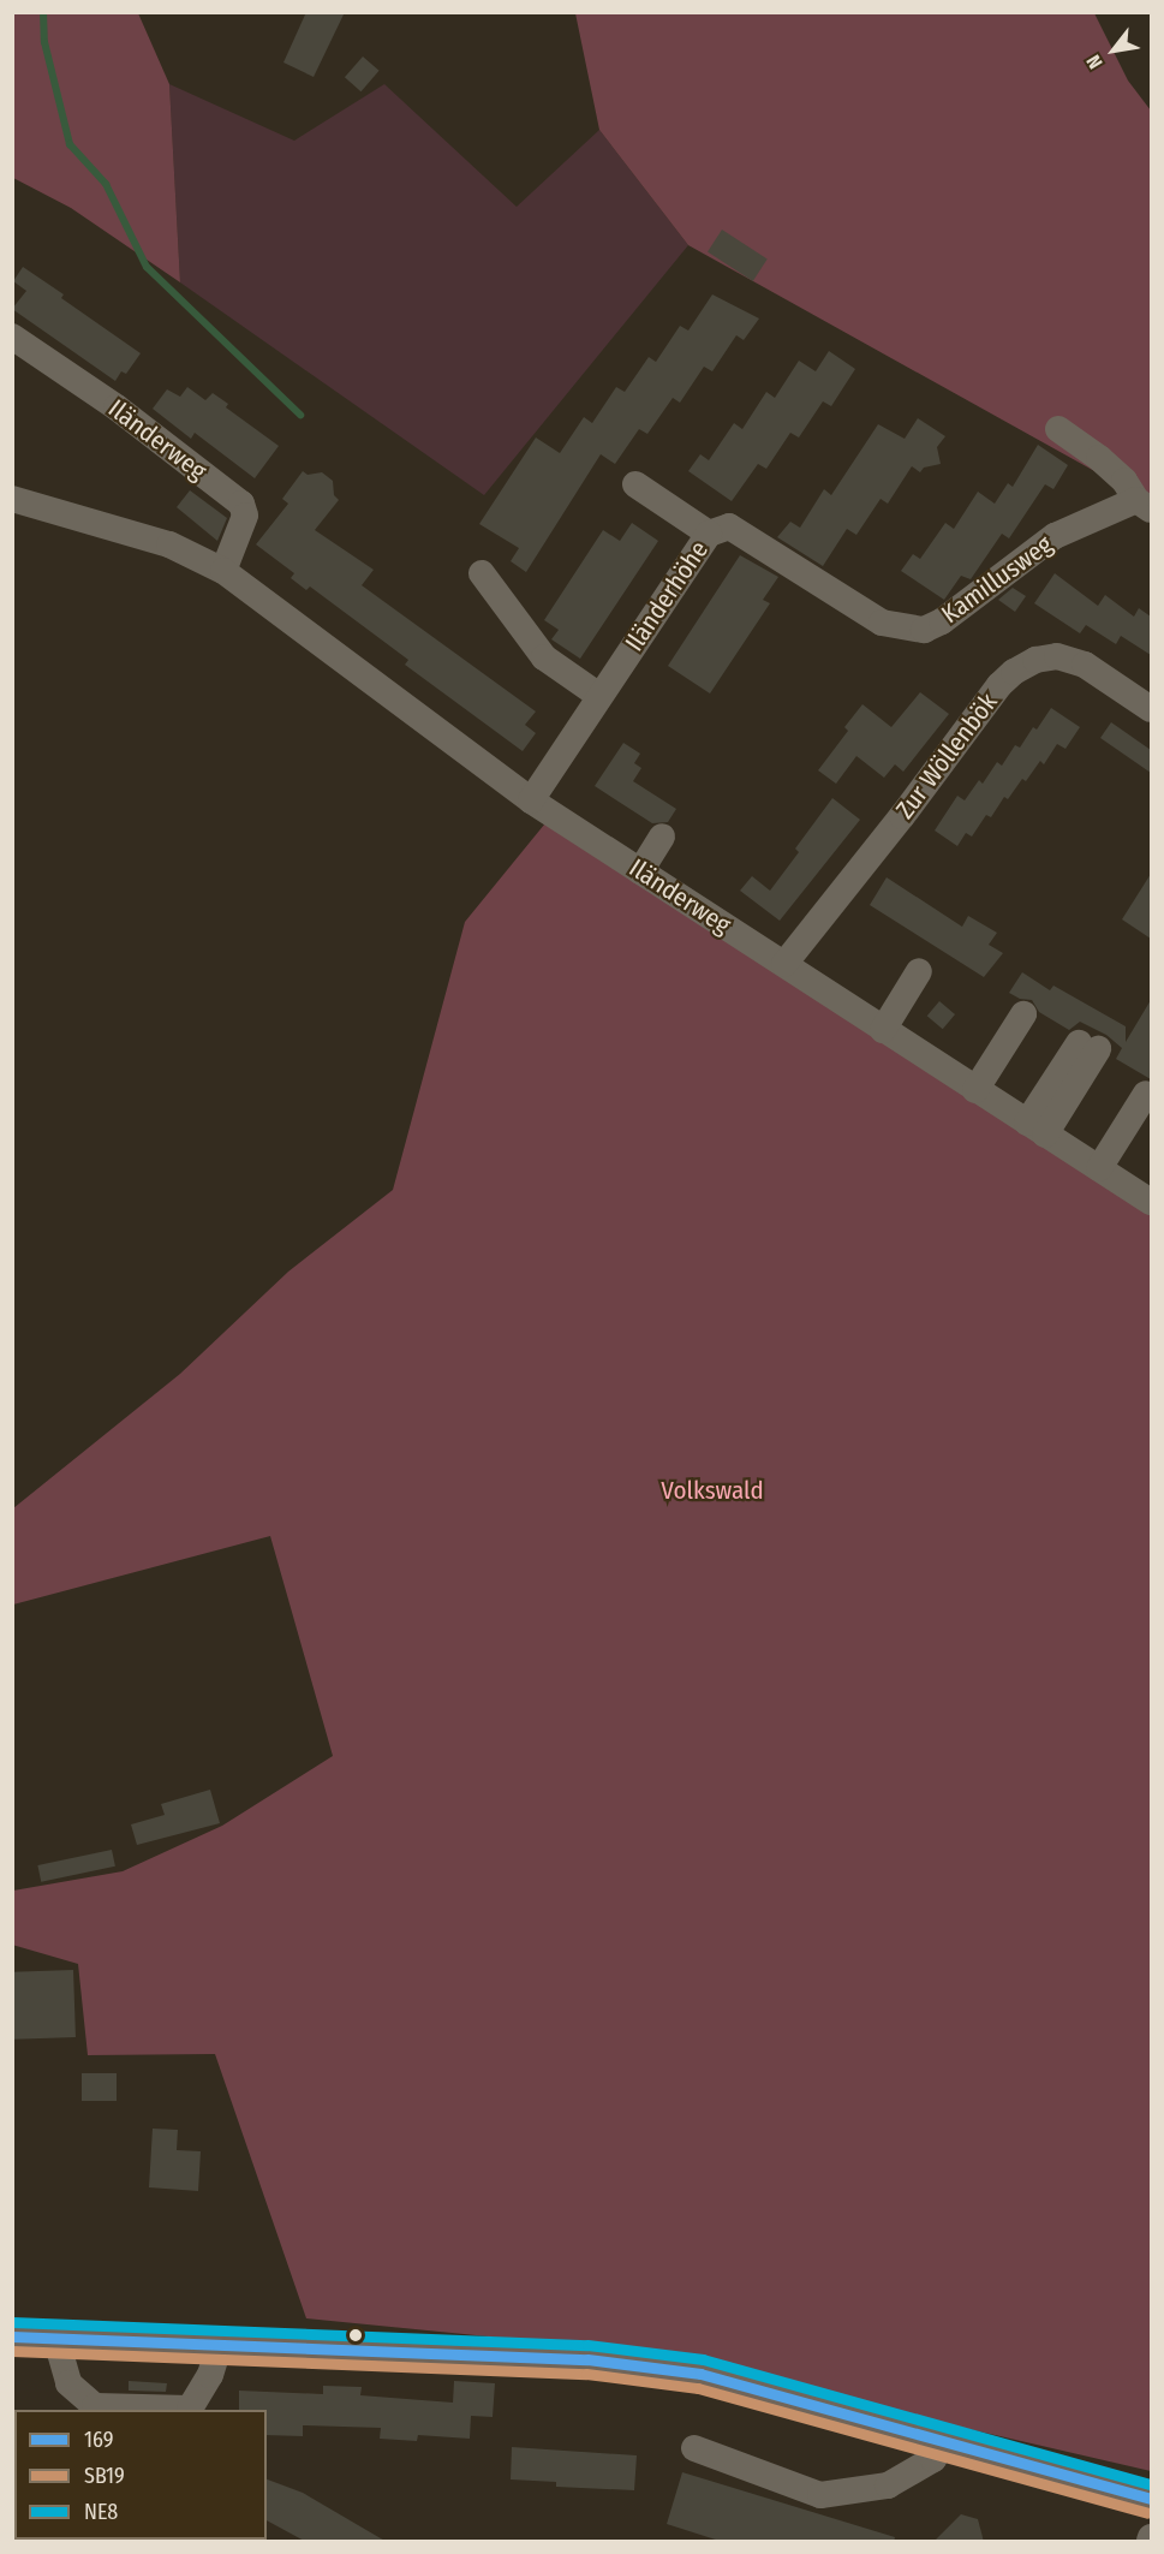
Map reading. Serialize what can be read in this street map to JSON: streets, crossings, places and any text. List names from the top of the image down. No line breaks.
{"streets":{"street":["Iländerweg","Kamillusweg","Iländerhöhe","Zur Wöllenbök"]},"crossings":[["Iländerweg","Iländerhöhe"],["Iländerweg","Zur Wöllenbök"],["Kamillusweg","Iländerhöhe"]],"parks":["Volkswald"],"lines":["transit line NE8","transit line 169","transit line SB19"],"legend":["169","SB19","NE8"],"north":"bottom left"}
